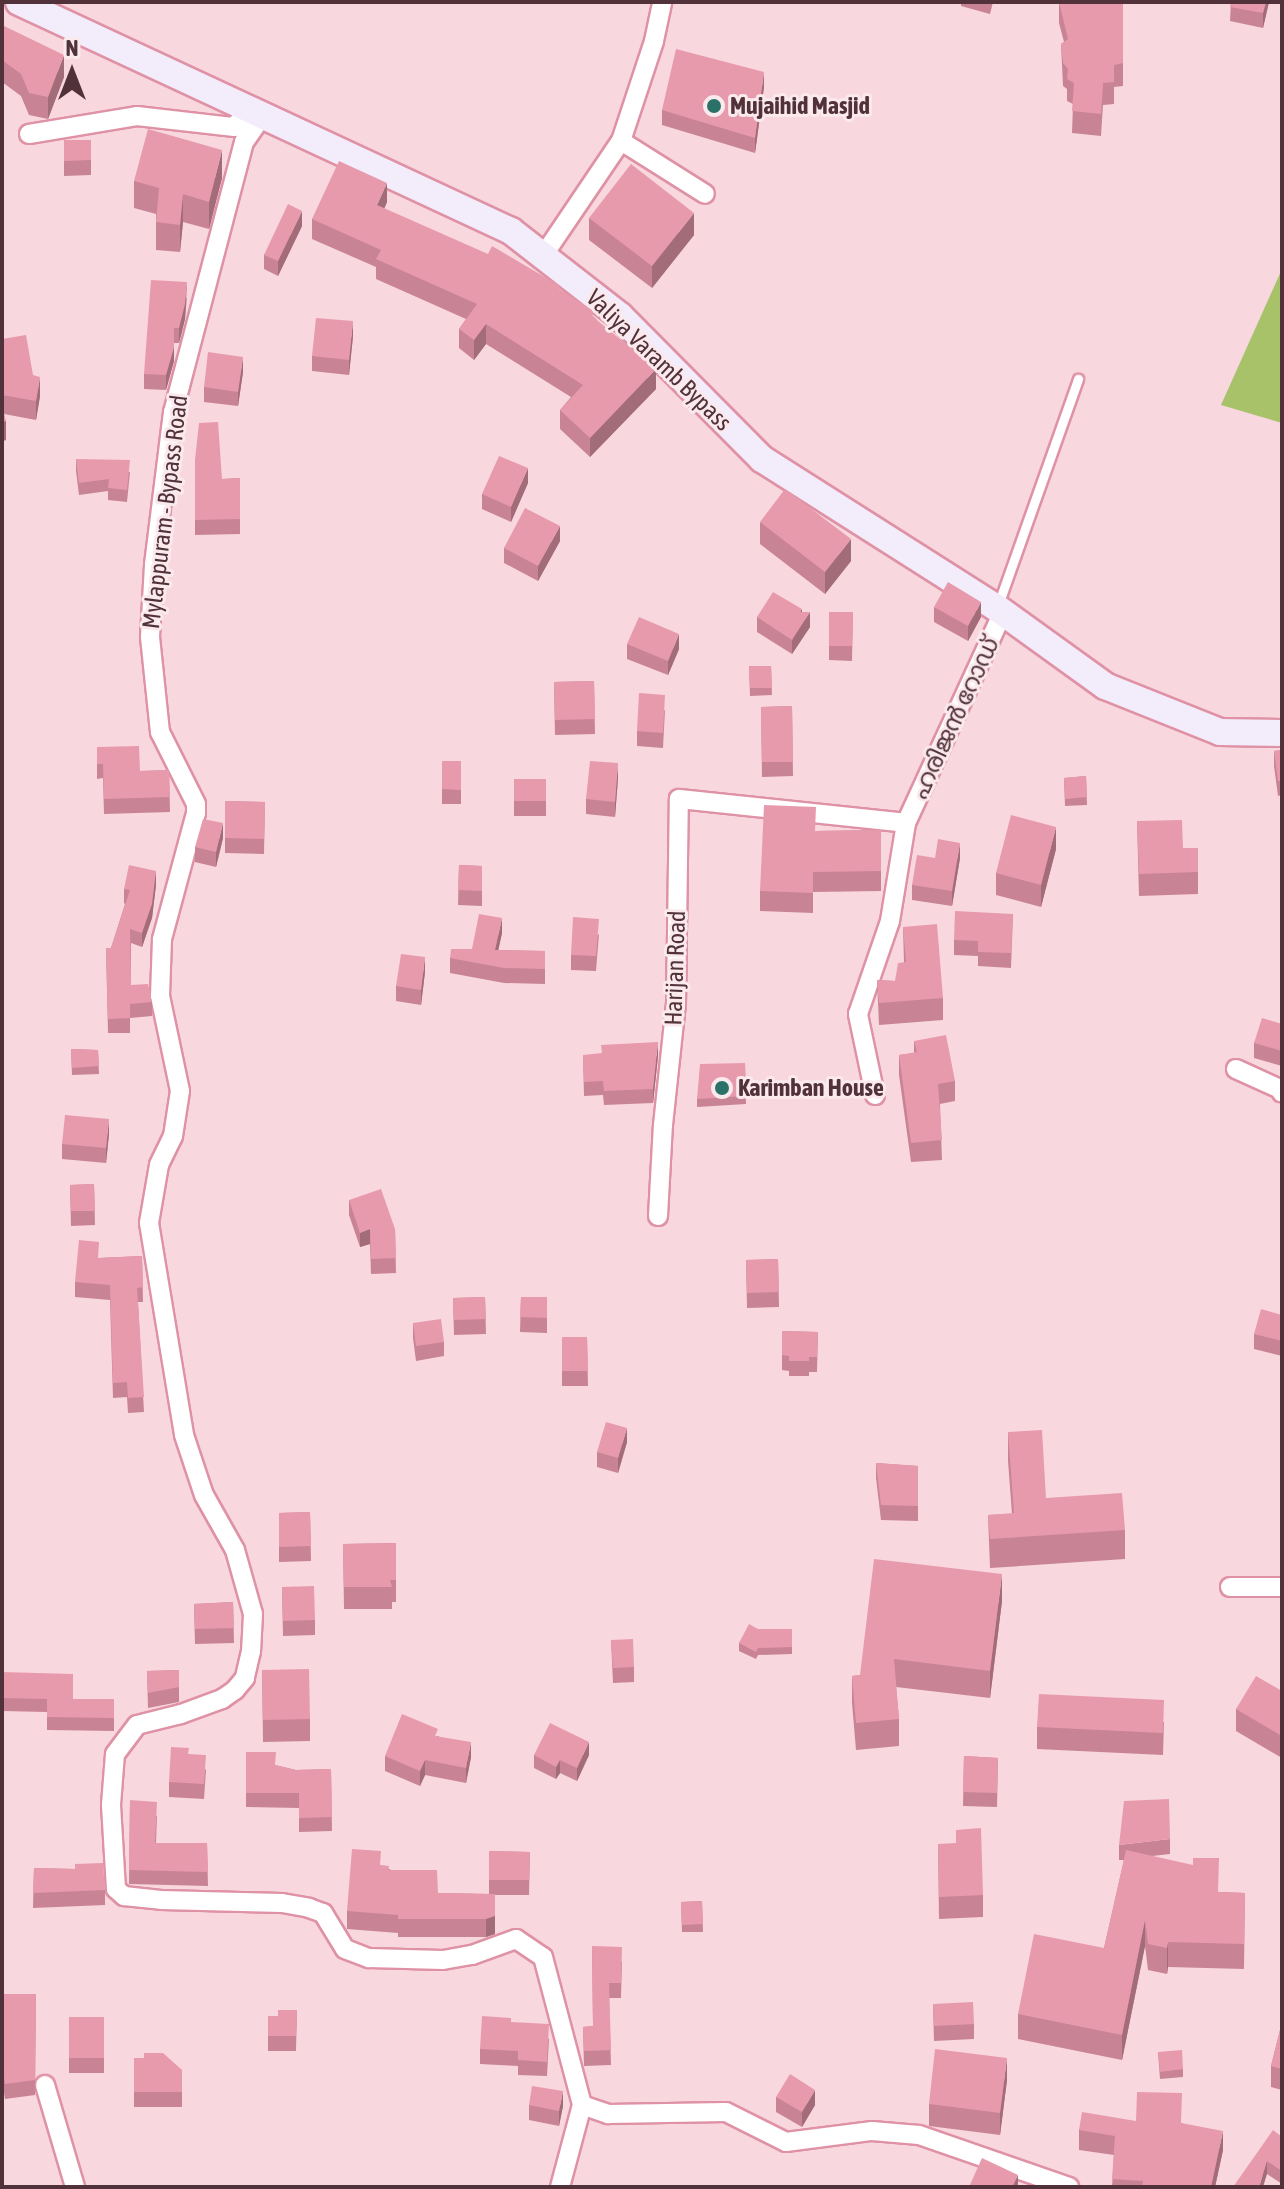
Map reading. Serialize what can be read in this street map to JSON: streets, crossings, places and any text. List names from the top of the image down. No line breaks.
{"streets":{"street":["Valiya Varamb Bypass","Mylappuram - Bypass Road","ഹരിജൻ റോഡ്","Harijan Road"]},"crossings":[["Valiya Varamb Bypass","Mylappuram - Bypass Road"],["Valiya Varamb Bypass","ഹരിജൻ റോഡ്"],["ഹരിജൻ റോഡ്","Harijan Road"]],"places":["Mujaihid Masjid","Karimban House"],"north":"top"}
